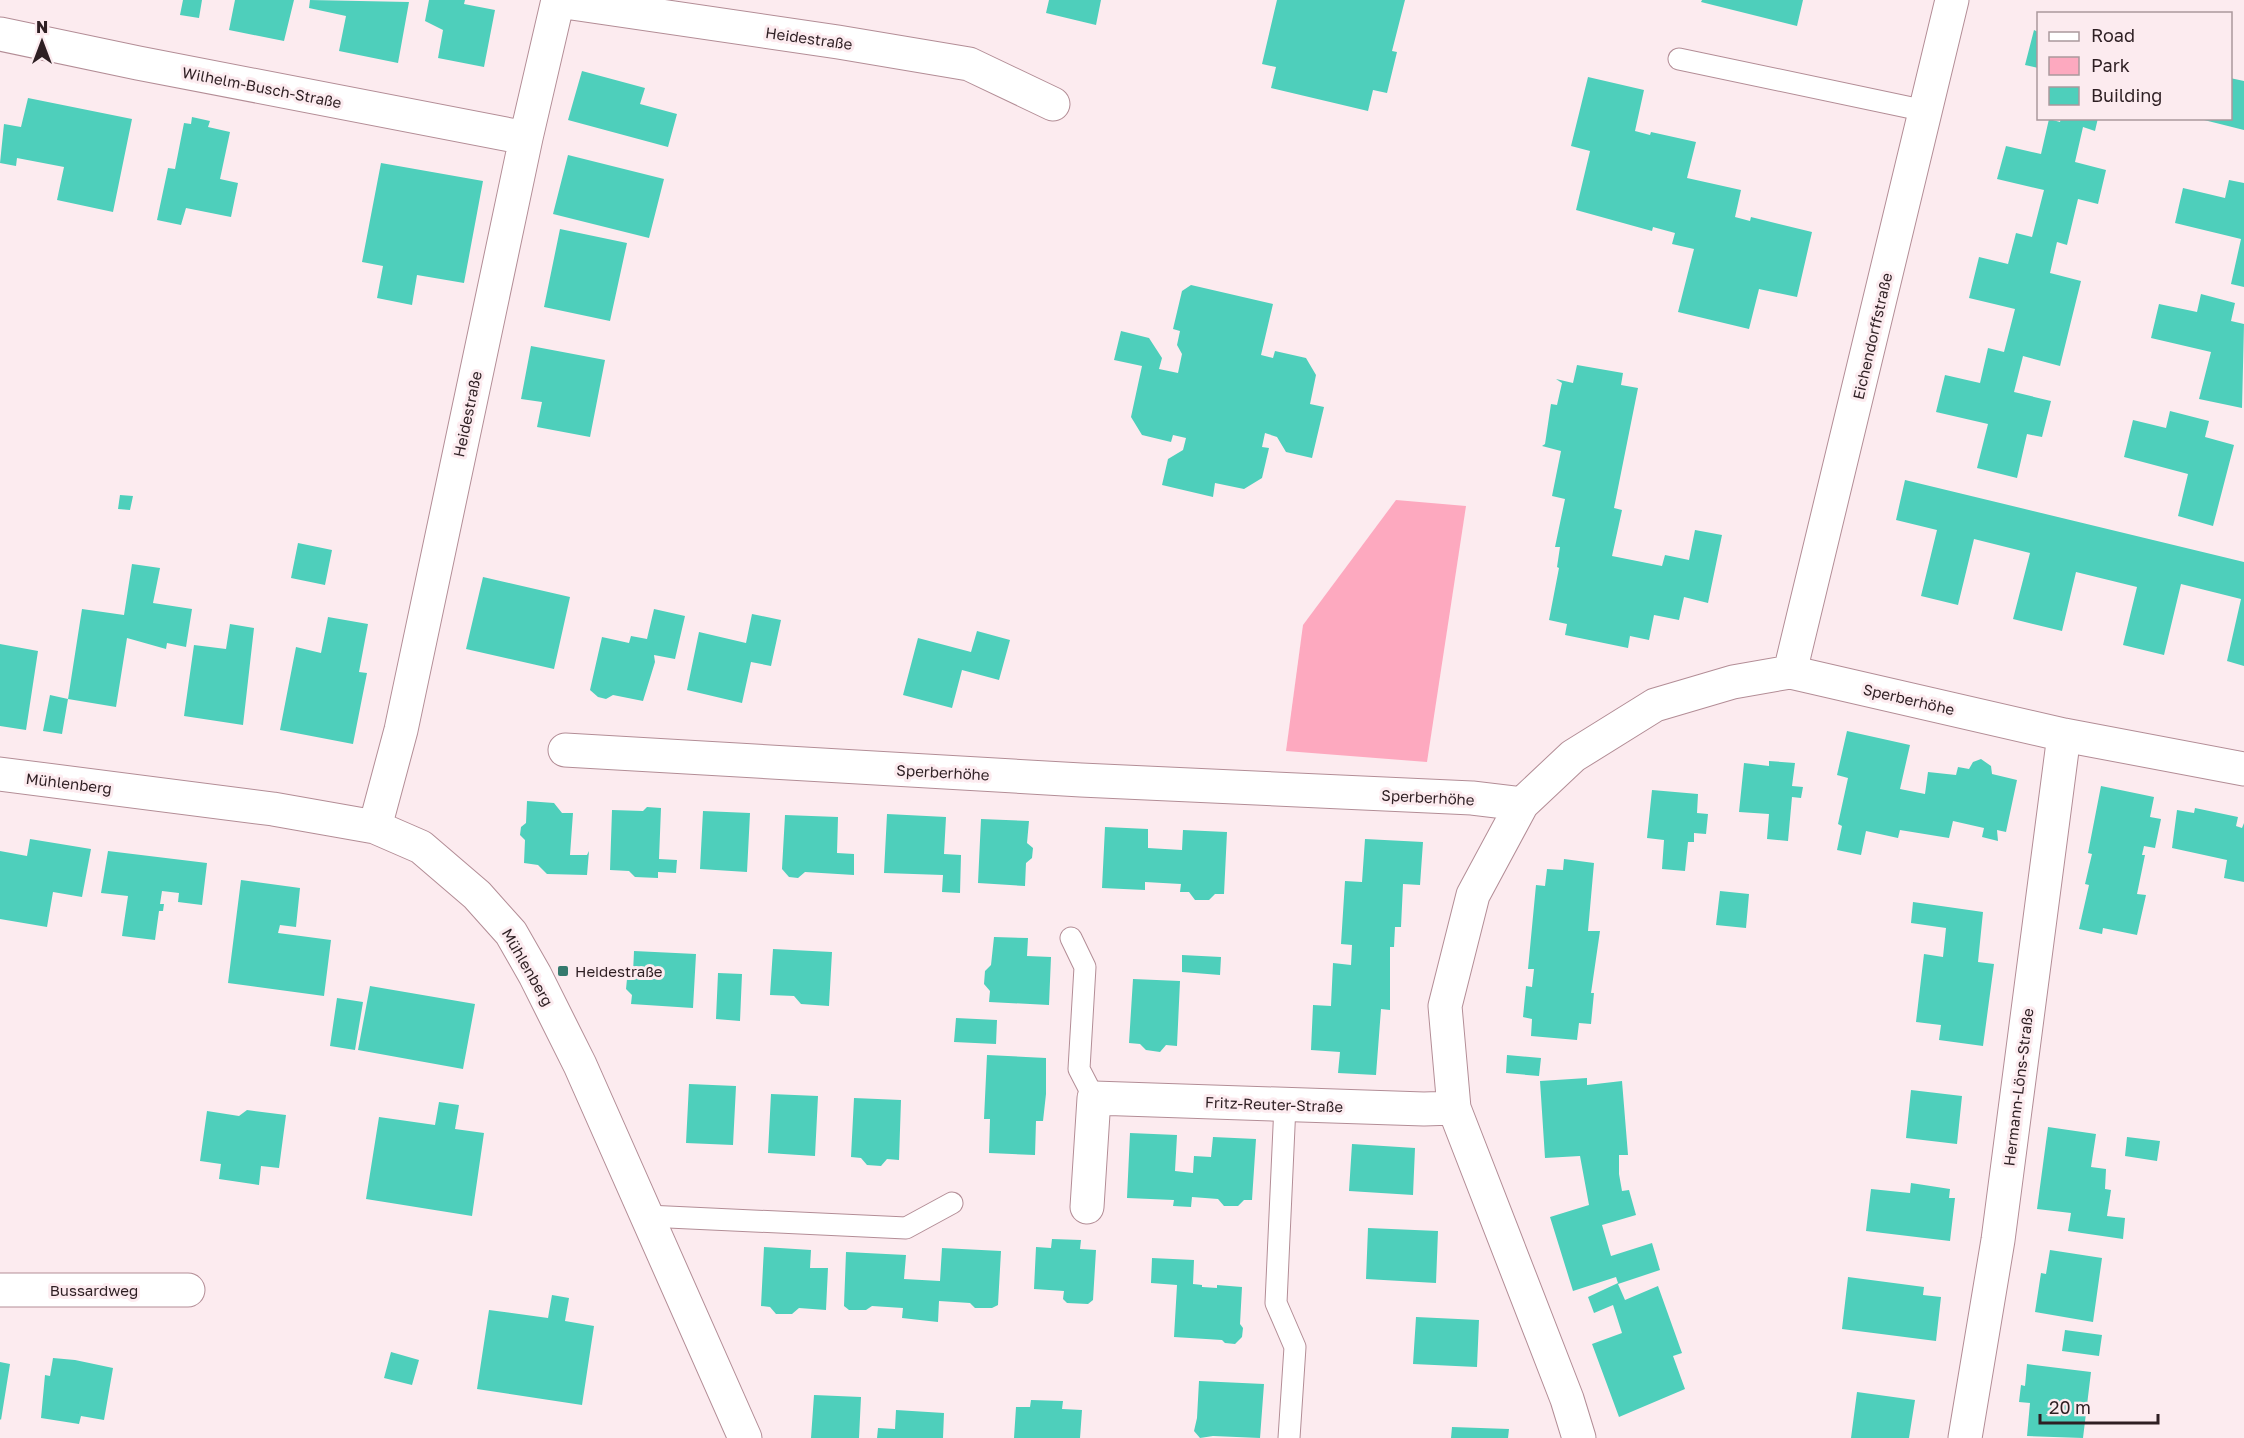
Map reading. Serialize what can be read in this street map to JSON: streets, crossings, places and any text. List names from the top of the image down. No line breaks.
{"streets":{"street":["Heidestraße","Wilhelm-Busch-Straße","Eichendorffstraße","Sperberhöhe","Mühlenberg","Hermann-Löns-Straße","Fritz-Reuter-Straße","Bussardweg"]},"crossings":[["Heidestraße","Wilhelm-Busch-Straße"],["Heidestraße","Mühlenberg"],["Eichendorffstraße","Sperberhöhe"],["Sperberhöhe","Hermann-Löns-Straße"]],"places":{"transit":["Heidestraße"]},"legend":["Road","Park","Building"],"scale_bar":"20 m","north":"top"}
